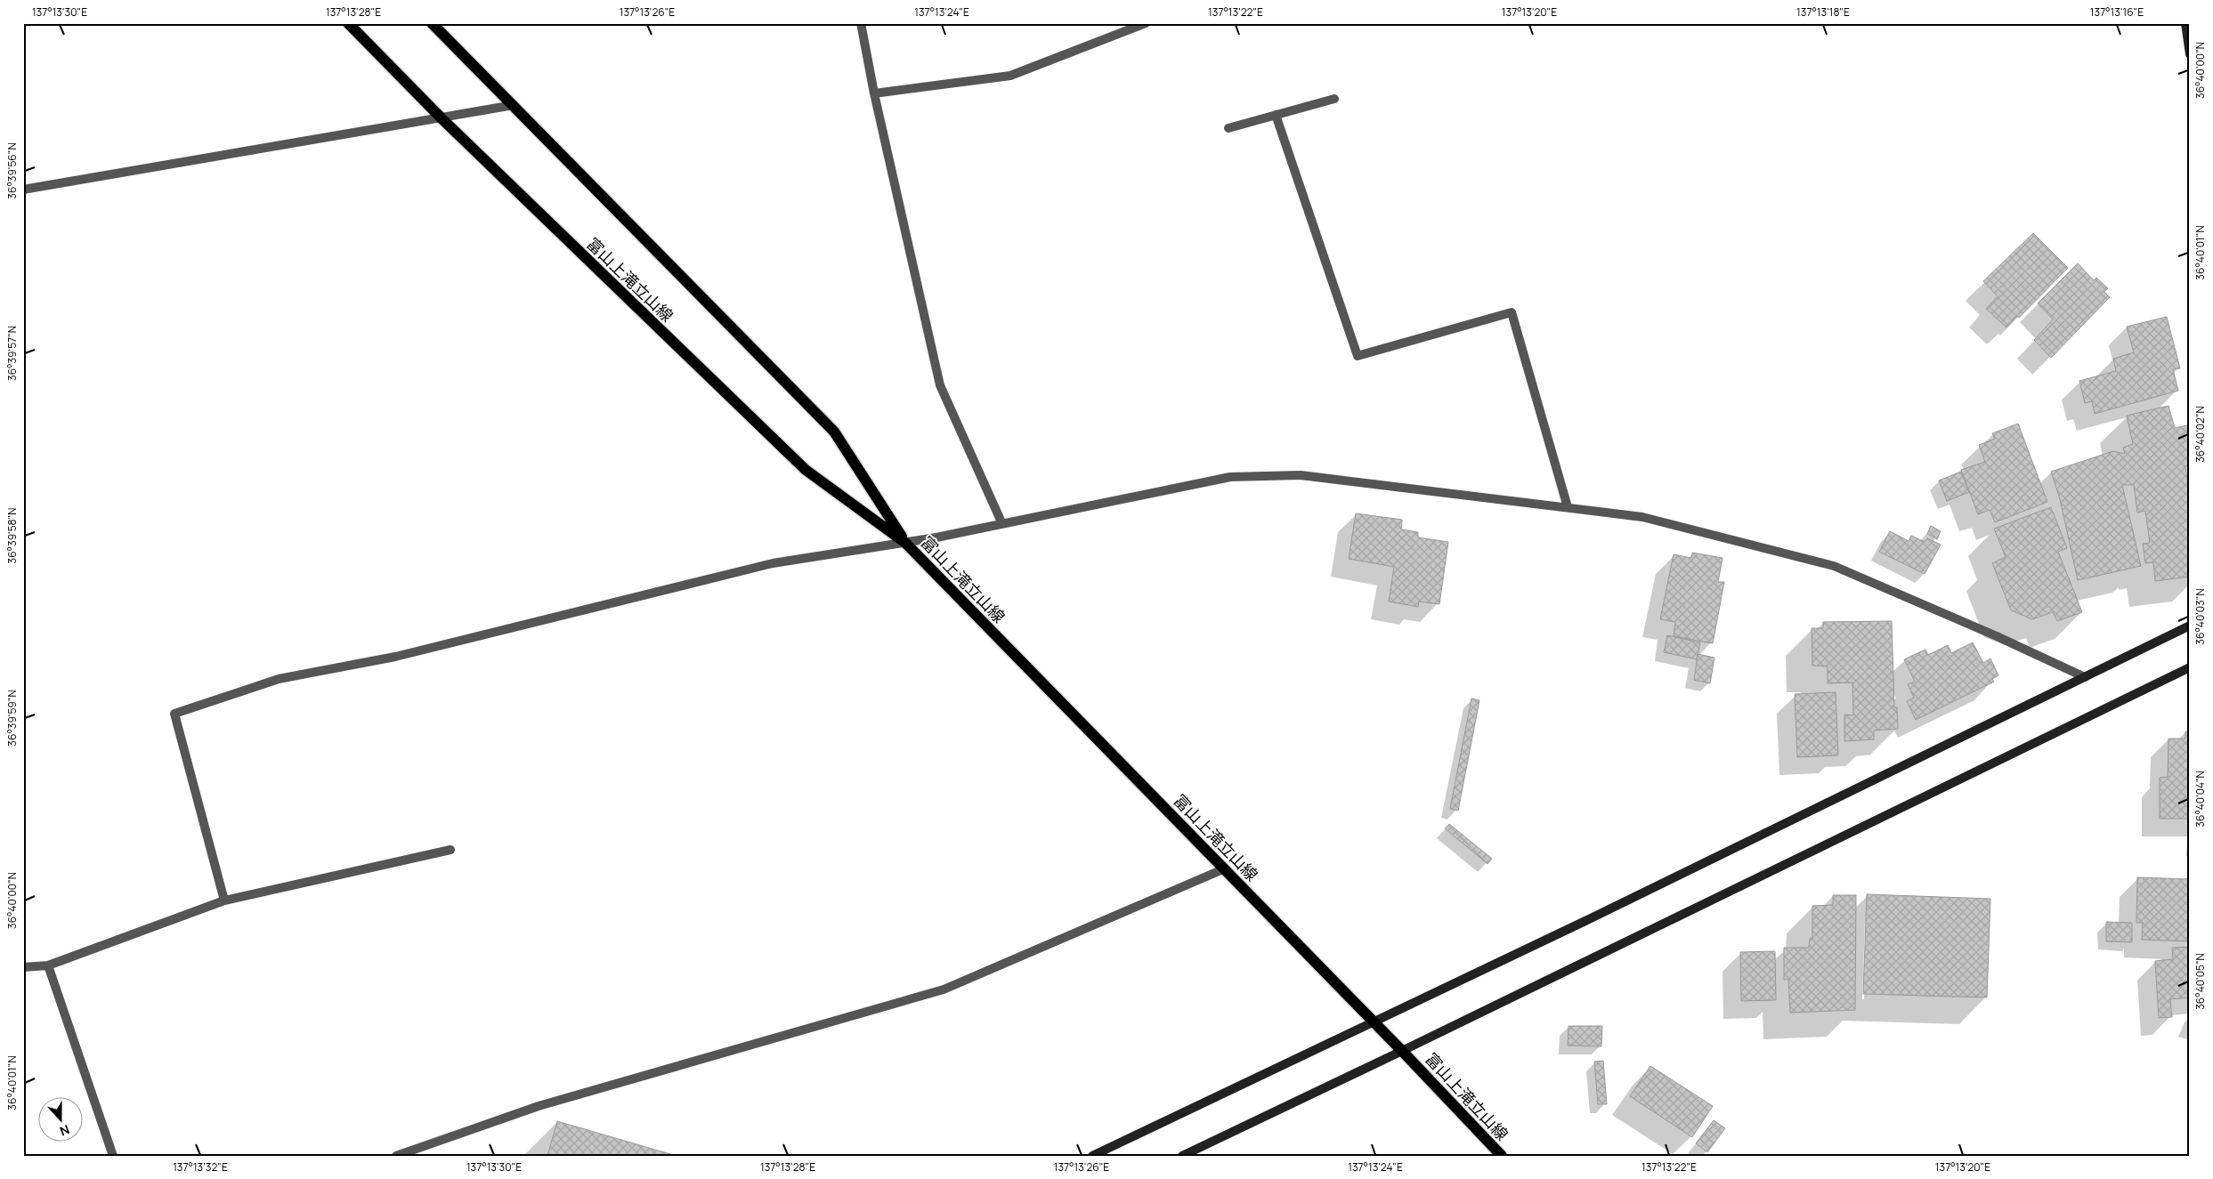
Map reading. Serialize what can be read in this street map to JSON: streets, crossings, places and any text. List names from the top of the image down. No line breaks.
{"streets":{"main road":["富山上滝立山線"]},"north":"bottom","coordinates":["137°13'30\"E","137°13'28\"E","137°13'26\"E","137°13'24\"E","137°13'22\"E","137°13'20\"E","137°13'18\"E","137°13'16\"E","36°40'00\"N","36°39'56\"N","36°40'01\"N","36°39'57\"N","36°40'02\"N","36°39'58\"N","36°40'03\"N","36°39'59\"N","36°40'04\"N","36°40'05\"N","137°13'32\"E"]}
